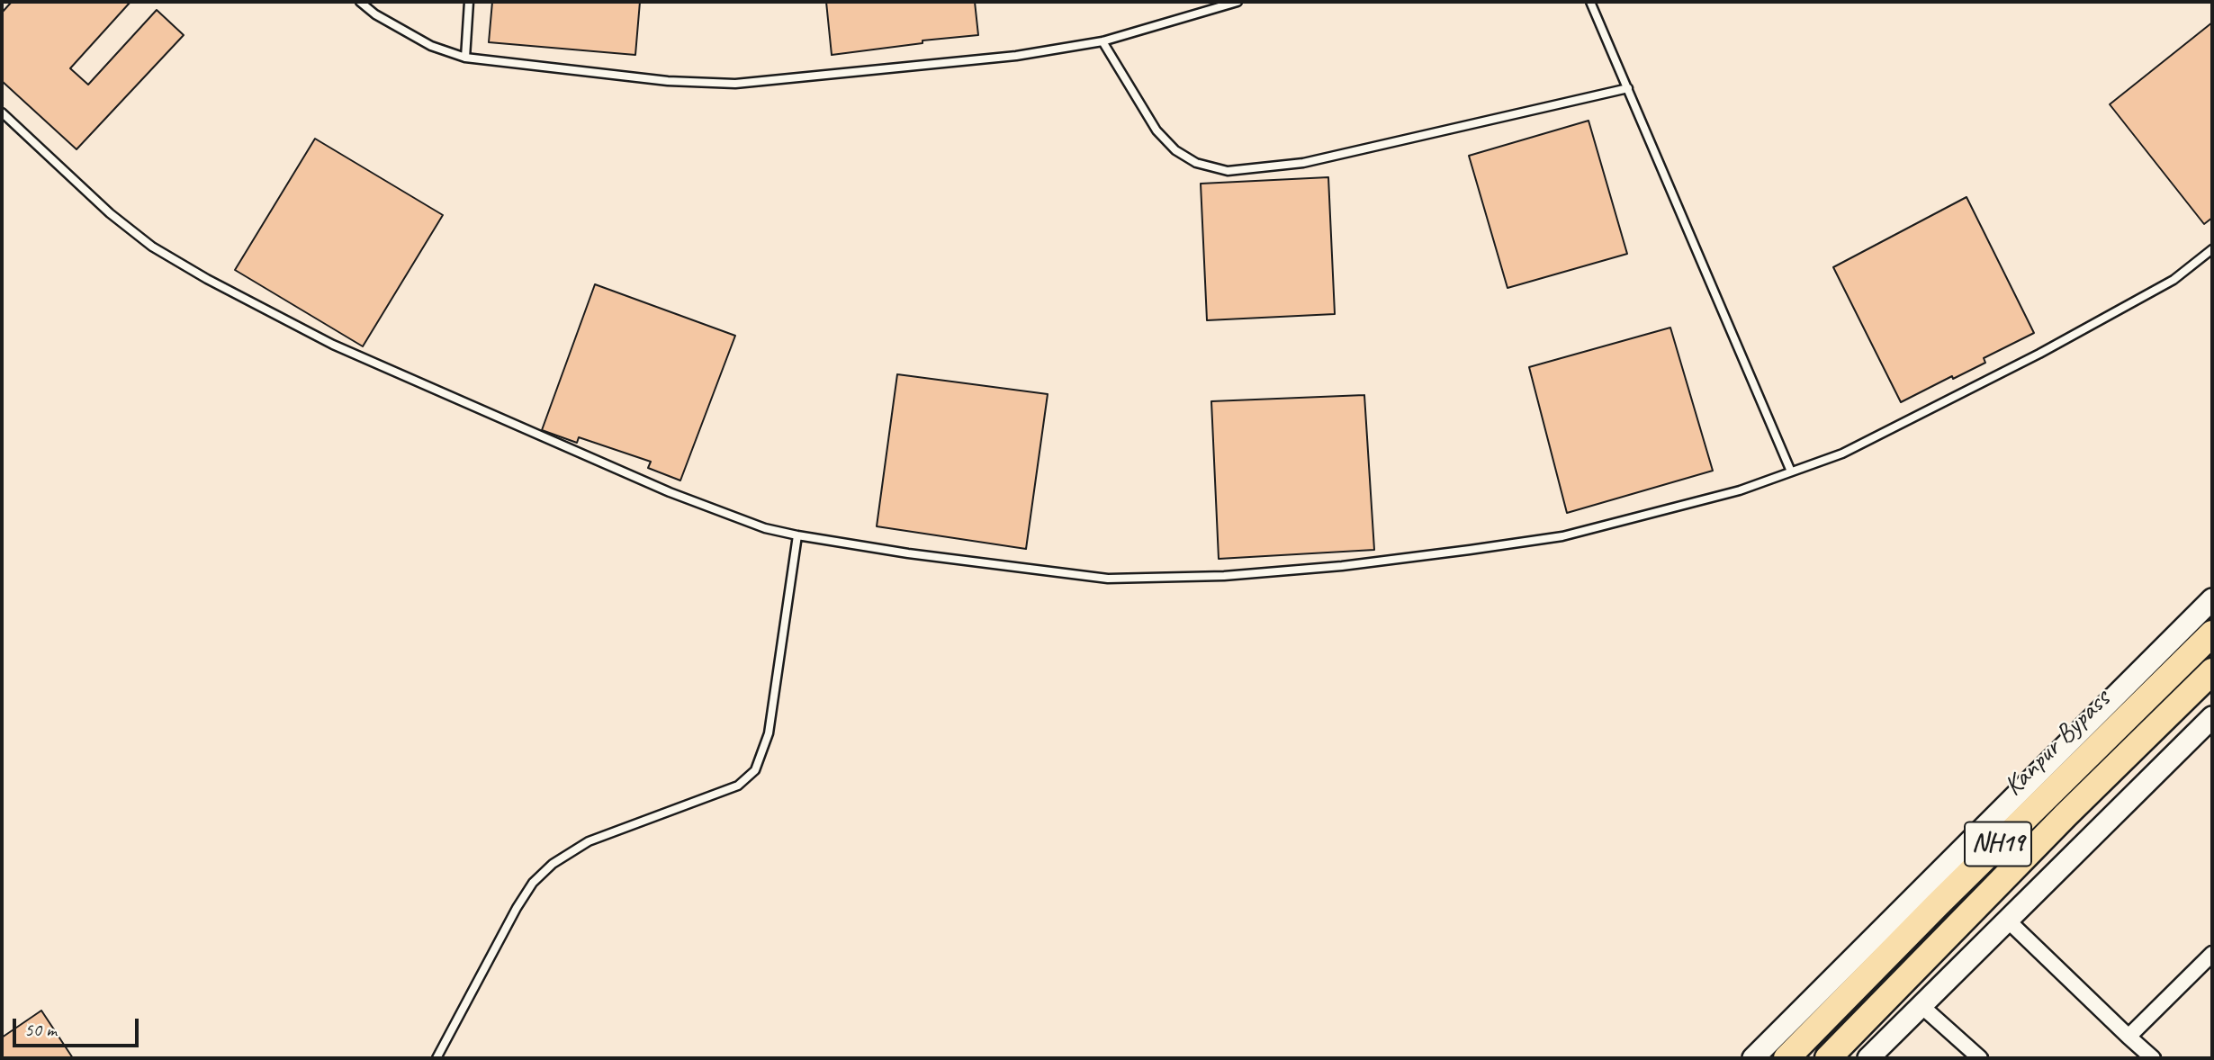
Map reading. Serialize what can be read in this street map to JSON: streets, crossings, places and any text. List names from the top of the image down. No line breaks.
{"streets":{"highway":["Kanpur Bypass","NH19"]},"scale_bar":"50 m"}
